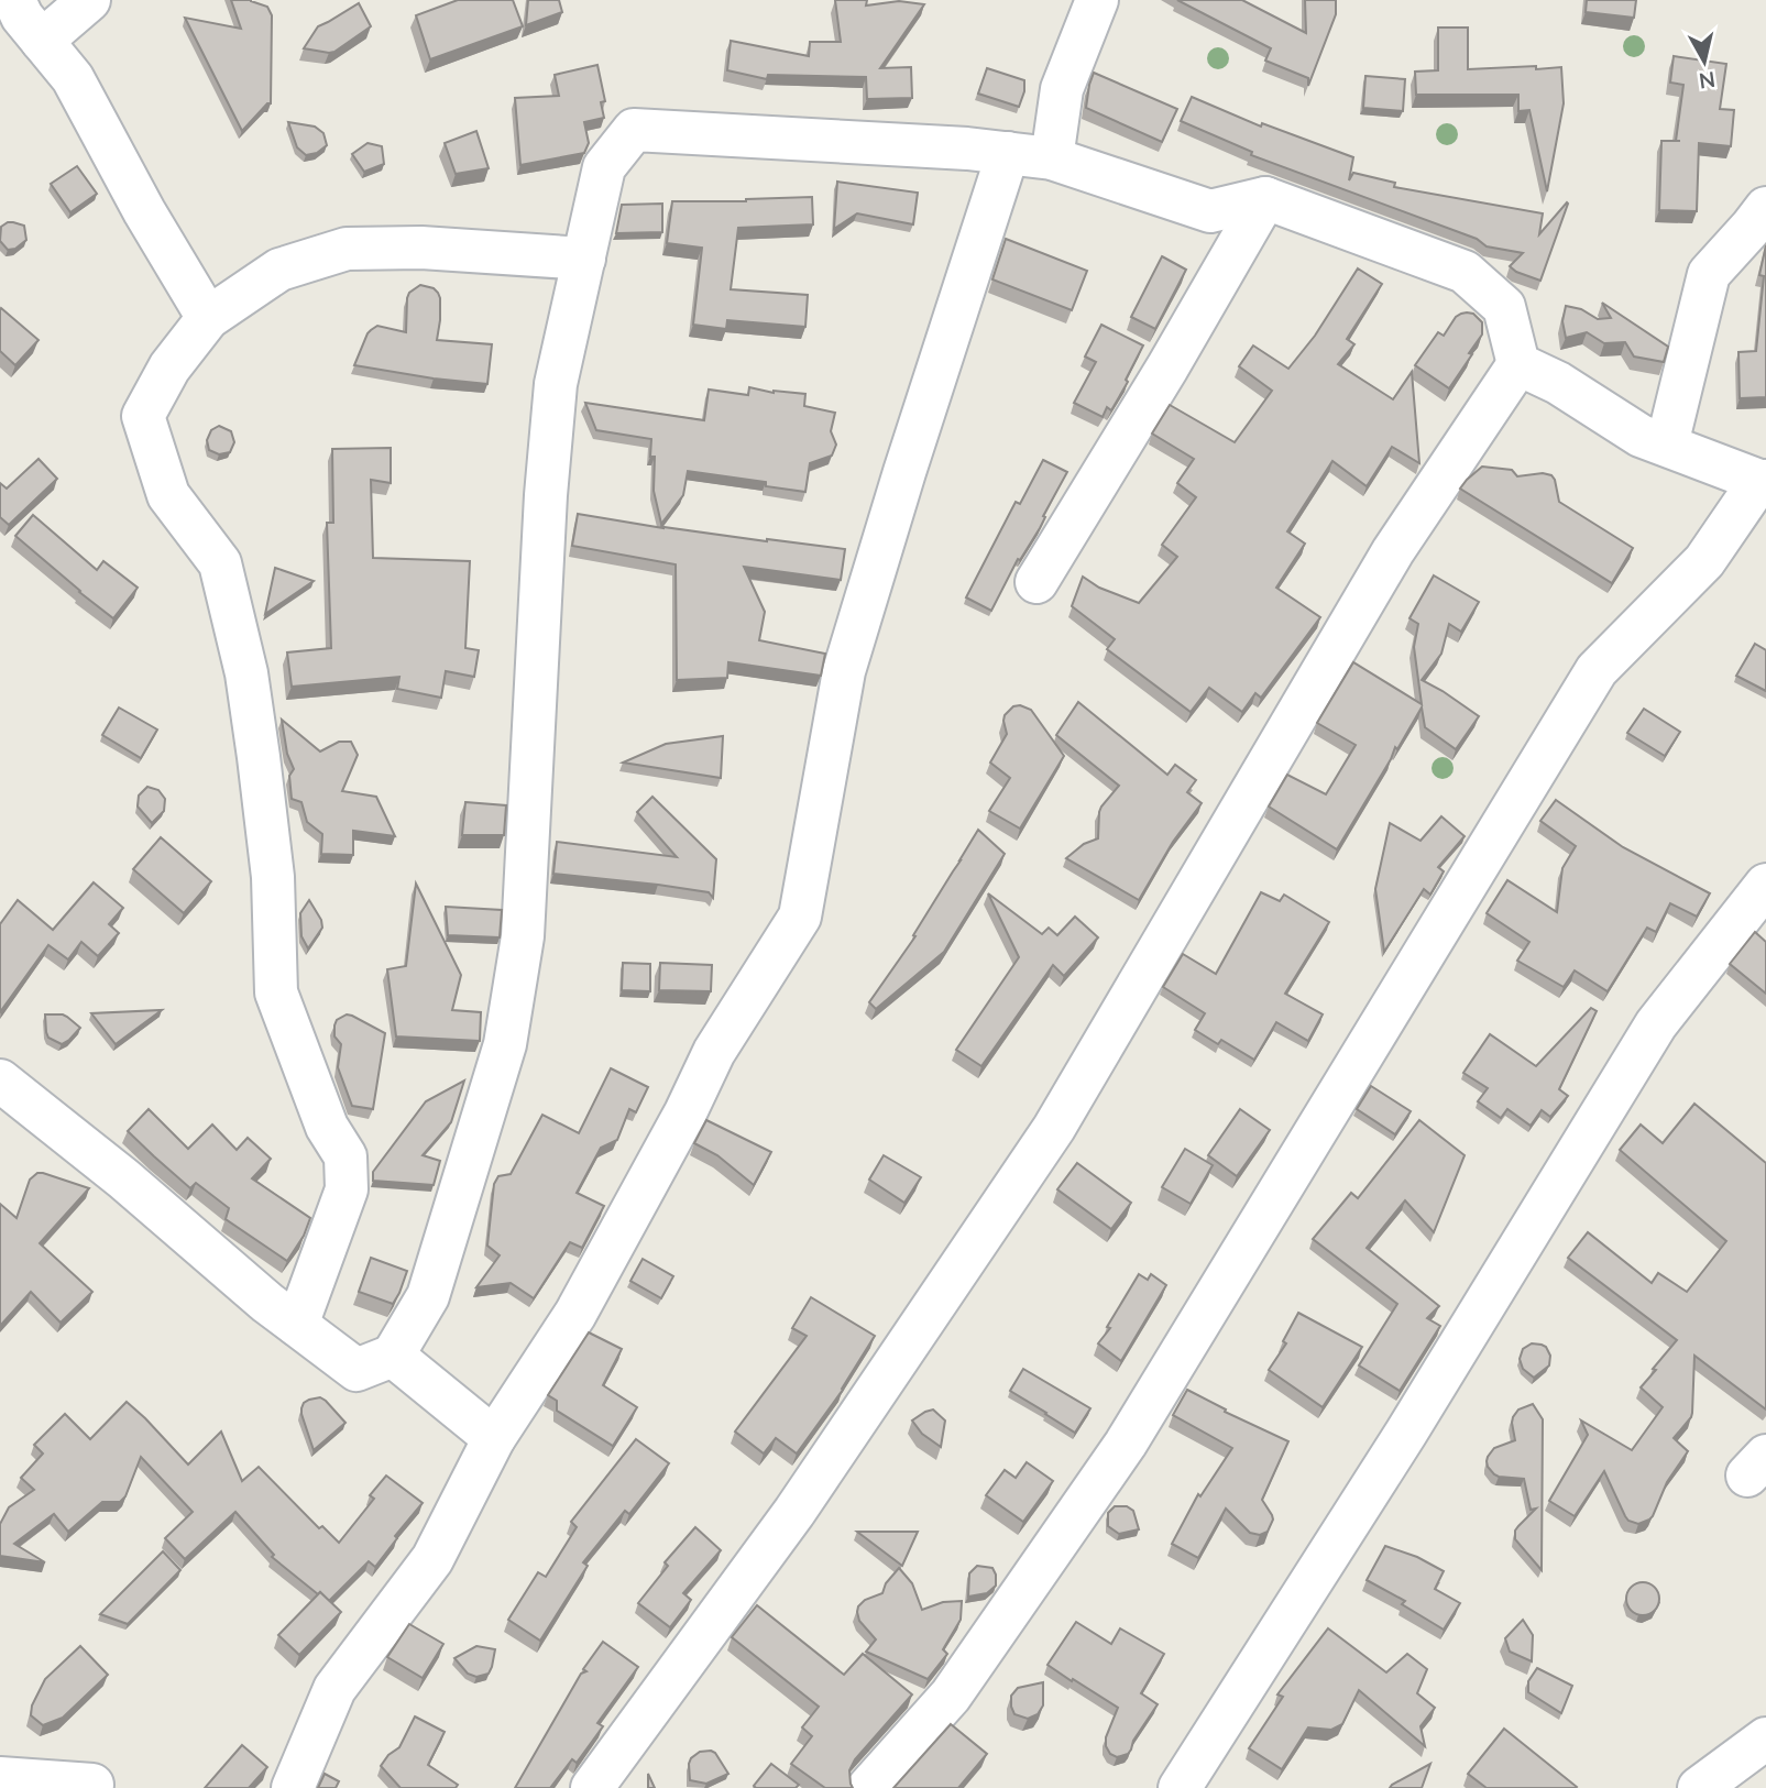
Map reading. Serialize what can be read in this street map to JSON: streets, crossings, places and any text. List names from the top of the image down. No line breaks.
{"north":"bottom"}
